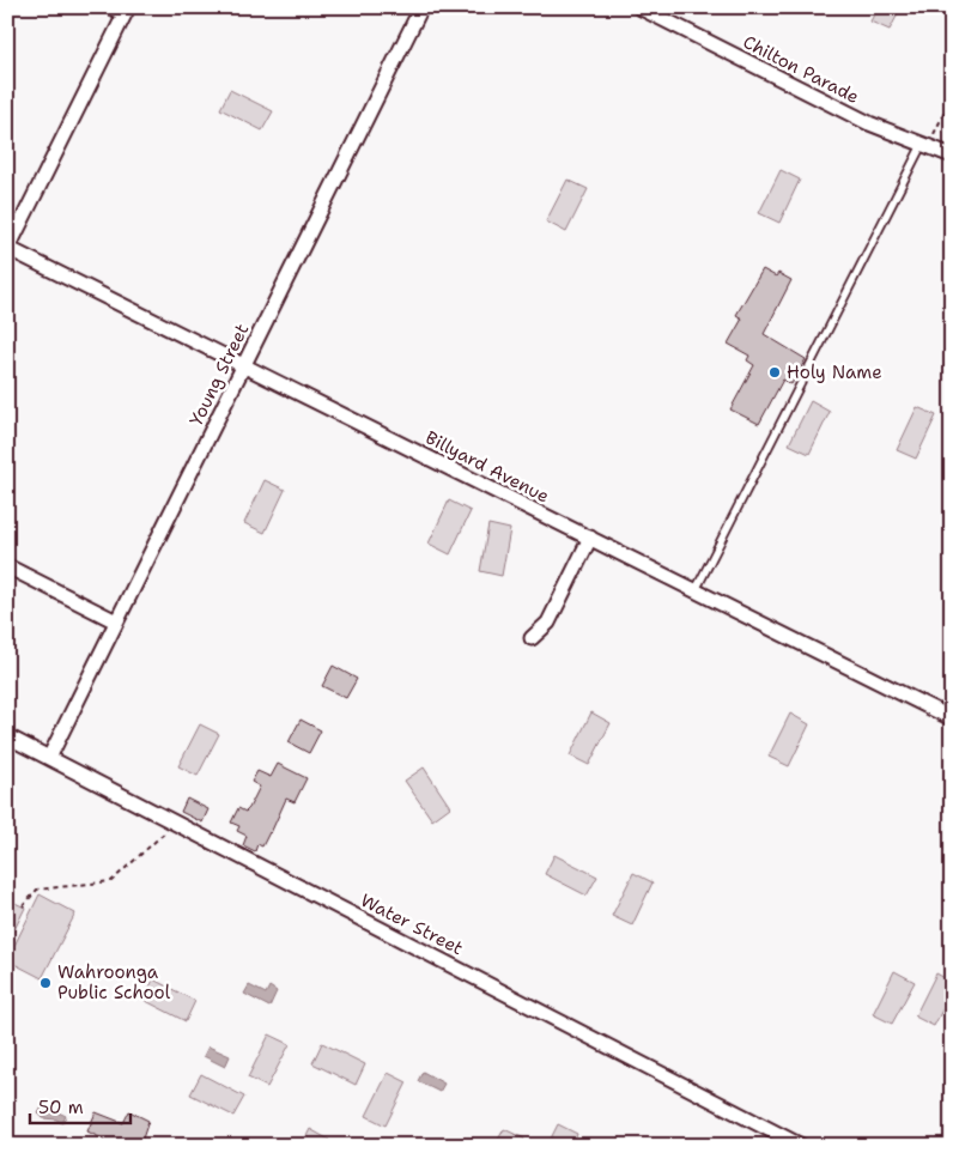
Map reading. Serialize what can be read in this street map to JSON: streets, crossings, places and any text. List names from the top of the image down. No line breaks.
{"streets":{"street":["Chilton Parade","Young Street","Billyard Avenue","Water Street"]},"crossings":[["Young Street","Billyard Avenue"],["Young Street","Water Street"]],"places":["Holy Name","Wahroonga Public School"],"scale_bar":"50 m"}
